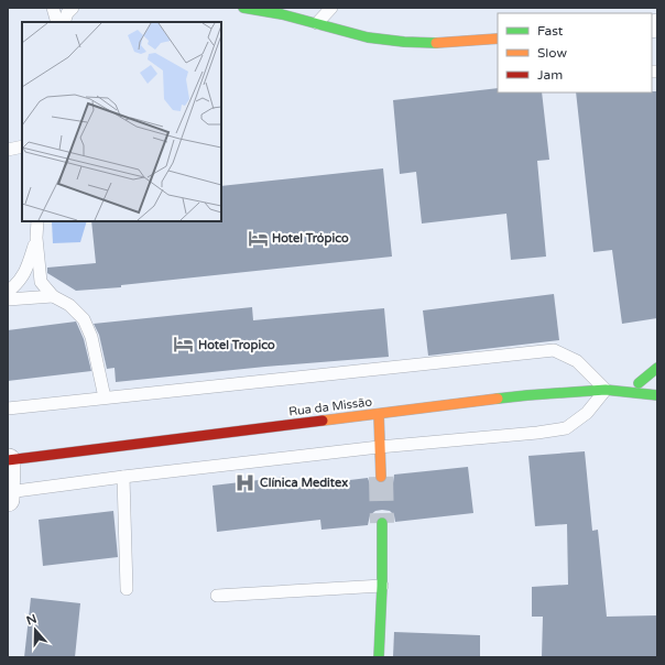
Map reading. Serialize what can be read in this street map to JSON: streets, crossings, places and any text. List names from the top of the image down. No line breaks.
{"streets":{"main road":["Rua da Missão"]},"places":{"hotel":["Hotel Trópico","Hotel Tropico"],"hospital":["Clínica Meditex"]},"legend":["Fast","Slow","Jam"],"north":"top"}
